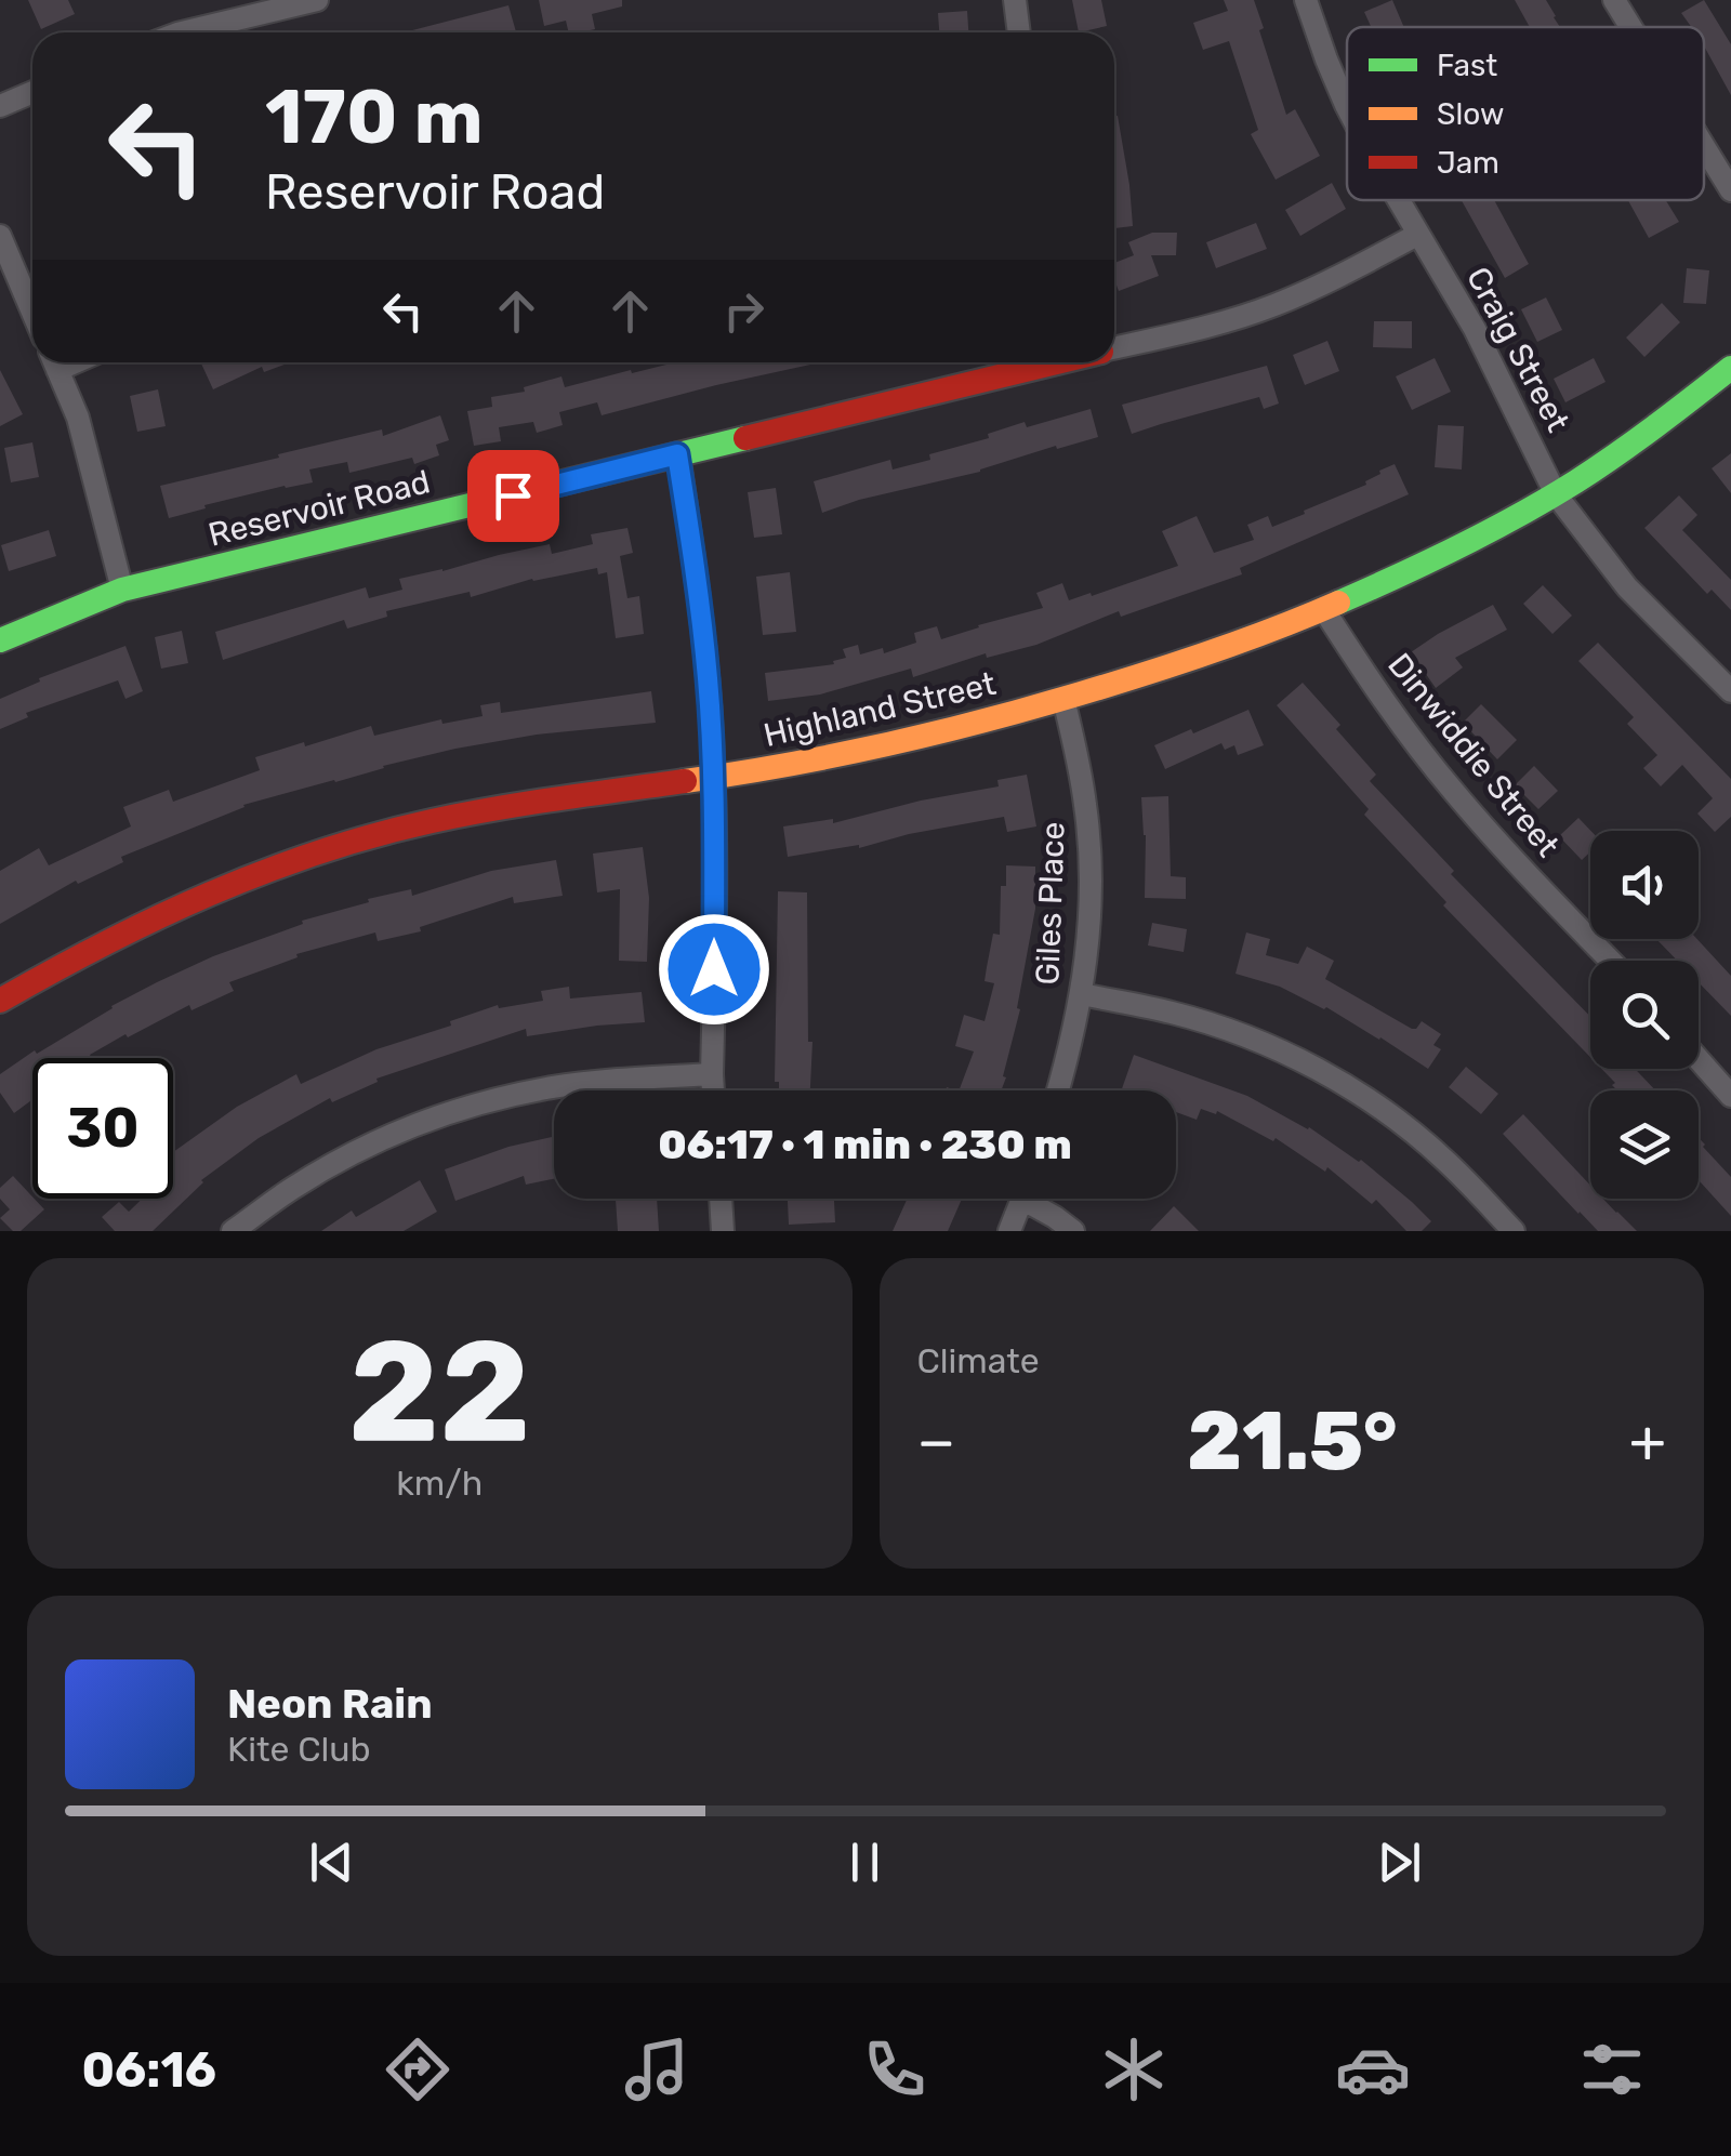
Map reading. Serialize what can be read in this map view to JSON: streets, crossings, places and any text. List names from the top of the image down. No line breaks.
{"streets":{"street":["Craig Street","Reservoir Road","Highland Street","Dinwiddie Street","Giles Place"]},"crossings":[["Craig Street","Reservoir Road"],["Craig Street","Highland Street"],["Highland Street","Dinwiddie Street"],["Highland Street","Giles Place"]],"legend":["Fast","Slow","Jam"],"page":{"turn":["170 m","Reservoir Road"],"limit":"30","trip":"06:17 · 1 min · 230 m","tile":[["22","km/h"],"Climate"],"heat":["−","21.5°","+"],"song":["Neon Rain","Kite Club"],"tabs":"06:16"}}
